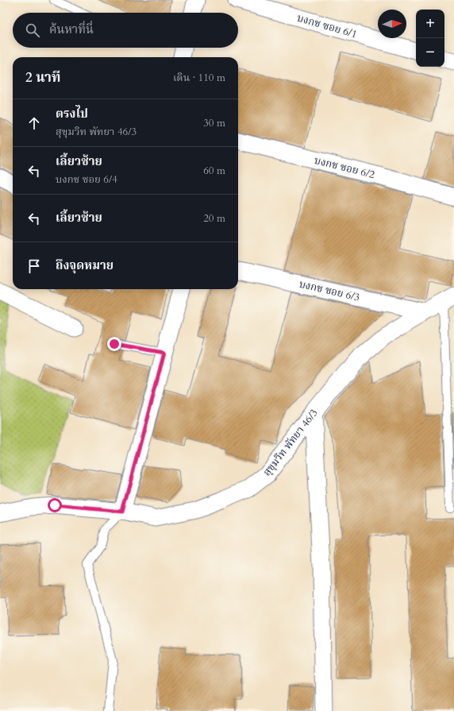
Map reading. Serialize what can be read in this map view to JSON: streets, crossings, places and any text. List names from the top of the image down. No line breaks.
{"streets":{"street":["บงกช ซอย 6/1","บงกช ซอย 6/2","บงกช ซอย 6/3","สุขุมวิท พัทยา 46/3"]},"crossings":[["บงกช ซอย 6/3","สุขุมวิท พัทยา 46/3"]],"north":"right","page":{"map_buttons":["+","−"],"search":"ค้นหาที่นี่","heading":["2 นาที","เดิน · 110 m"],"list":[["ตรงไป","สุขุมวิท พัทยา 46/3","30 m"],["เลี้ยวซ้าย","บงกช ซอย 6/4","60 m"],["เลี้ยวซ้าย","20 m"],"ถึงจุดหมาย"]}}
